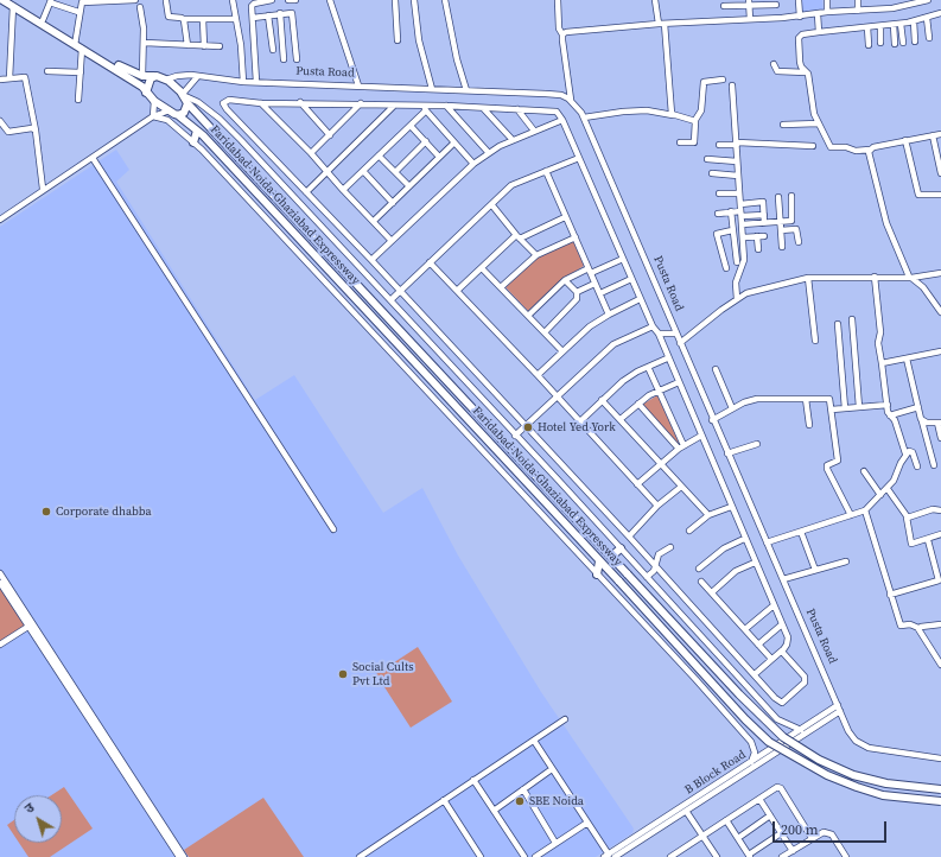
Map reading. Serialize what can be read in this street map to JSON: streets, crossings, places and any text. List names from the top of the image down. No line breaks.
{"streets":{"main road":["Faridabad-Noida-Ghaziabad Expressway"],"street":["Pusta Road","B Block Road"]},"crossings":[["Pusta Road","Faridabad-Noida-Ghaziabad Expressway"],["Pusta Road","B Block Road"]],"places":["Hotel Yed York","Corporate dhabba","Social Cults Pvt Ltd","SBE Noida"],"scale_bar":"200 m","north":"top left"}
